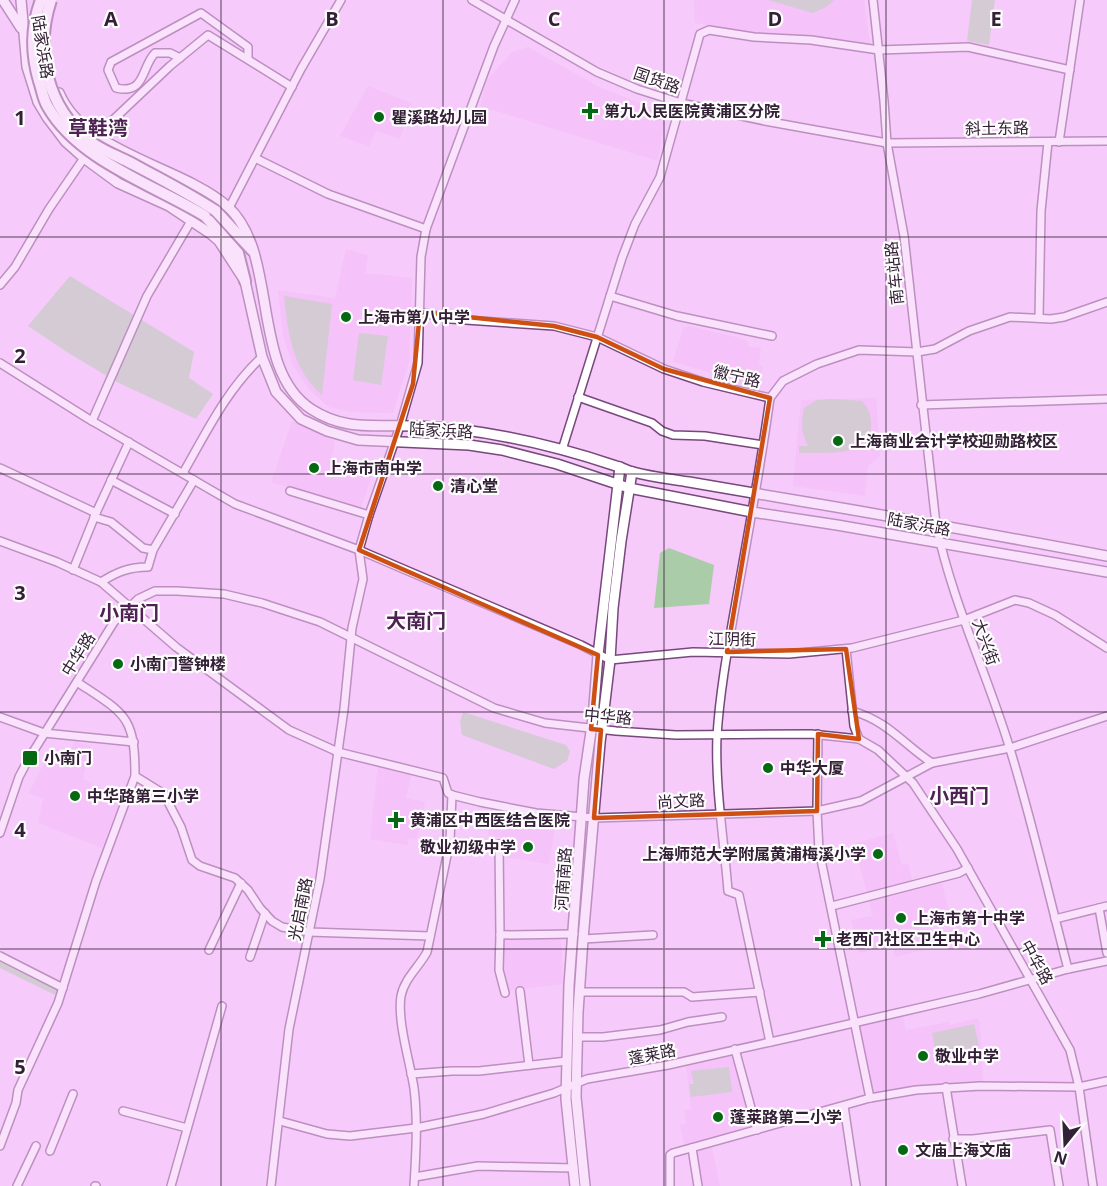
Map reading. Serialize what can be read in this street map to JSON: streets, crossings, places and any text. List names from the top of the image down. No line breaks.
{"streets":{"main road":["陆家浜路","河南南路"],"street":["国货路","斜土东路","南车站路","徽宁路","江阴街","大兴街","中华路","尚文路","光启南路","蓬莱路"]},"crossings":[["陆家浜路","南车站路"],["陆家浜路","大兴街"],["陆家浜路","河南南路"],["国货路","斜土东路"],["国货路","南车站路"],["斜土东路","南车站路"],["南车站路","徽宁路"],["南车站路","大兴街"],["江阴街","大兴街"],["江阴街","河南南路"],["江阴街","光启南路"],["大兴街","尚文路"],["大兴街","蓬莱路"],["中华路","尚文路"],["中华路","河南南路"],["中华路","光启南路"],["中华路","蓬莱路"],["尚文路","河南南路"],["河南南路","蓬莱路"],["光启南路","蓬莱路"]],"districts":["草鞋湾","小南门","大南门","小西门"],"places":{"health":["第九人民医院黄浦区分院","黄浦区中西医结合医院","老西门社区卫生中心"],"other":["瞿溪路幼儿园","上海市第八中学","上海商业会计学校迎勋路校区","上海市南中学","清心堂","小南门警钟楼","中华大厦","中华路第三小学","敬业初级中学","上海师范大学附属黄浦梅溪小学","上海市第十中学","敬业中学","蓬莱路第二小学","文庙上海文庙"],"transit":["小南门"]},"north":"bottom","grid":{"columns":["A","B","C","D","E"],"rows":["1","2","3","4","5"]}}
